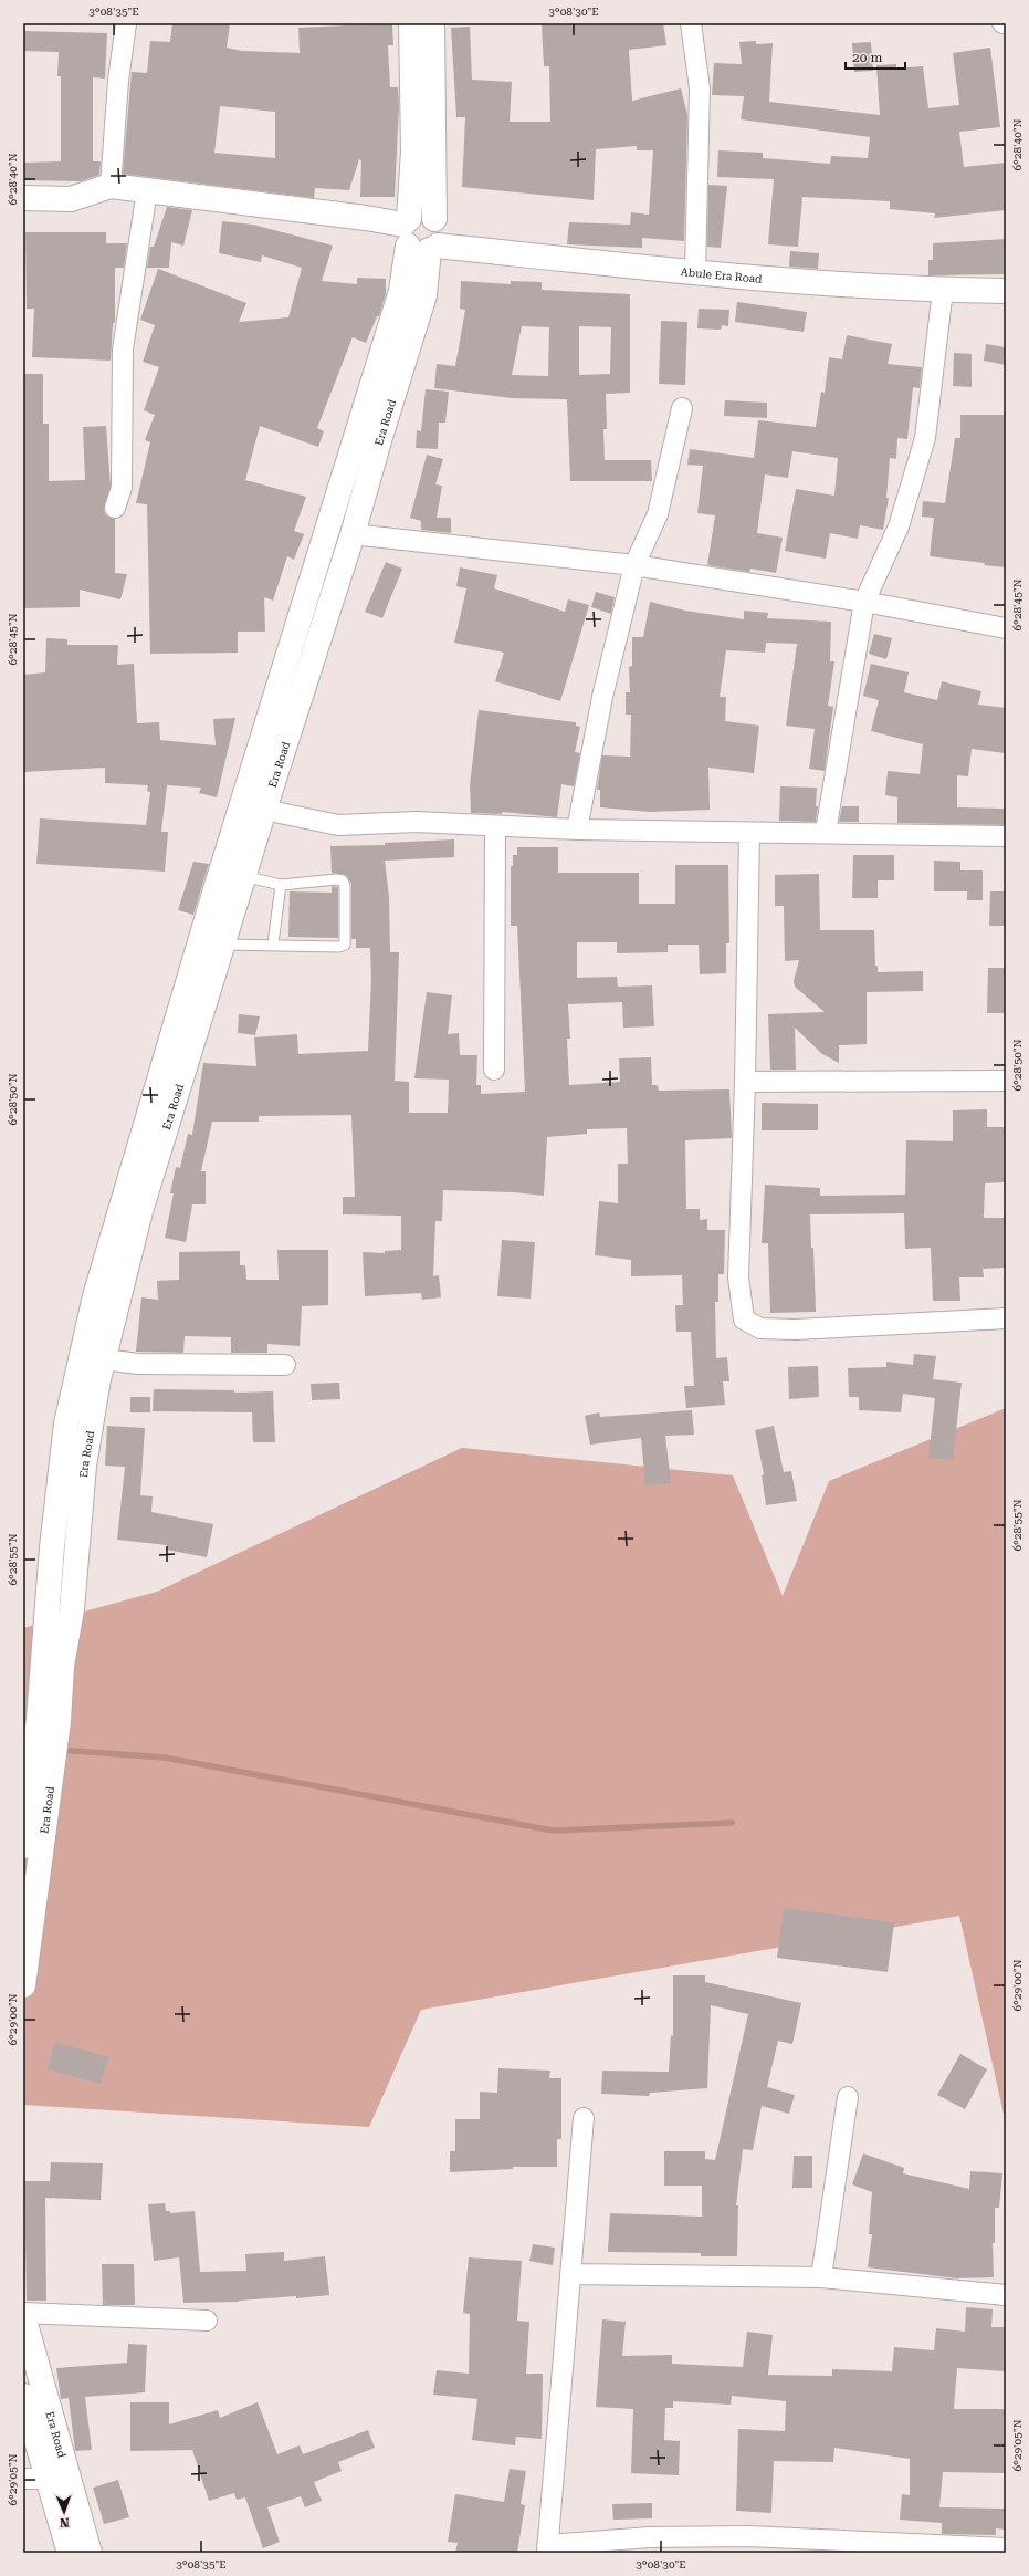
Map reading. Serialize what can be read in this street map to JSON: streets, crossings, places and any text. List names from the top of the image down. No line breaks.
{"streets":{"main road":["Abule Era Road","Era Road"]},"crossings":[["Abule Era Road","Era Road"]],"scale_bar":"20 m","north":"bottom","coordinates":["3°08'35\"E","3°08'30\"E","6°28'40\"N","6°28'45\"N","6°28'50\"N","6°28'55\"N","6°29'00\"N","6°29'05\"N"]}
